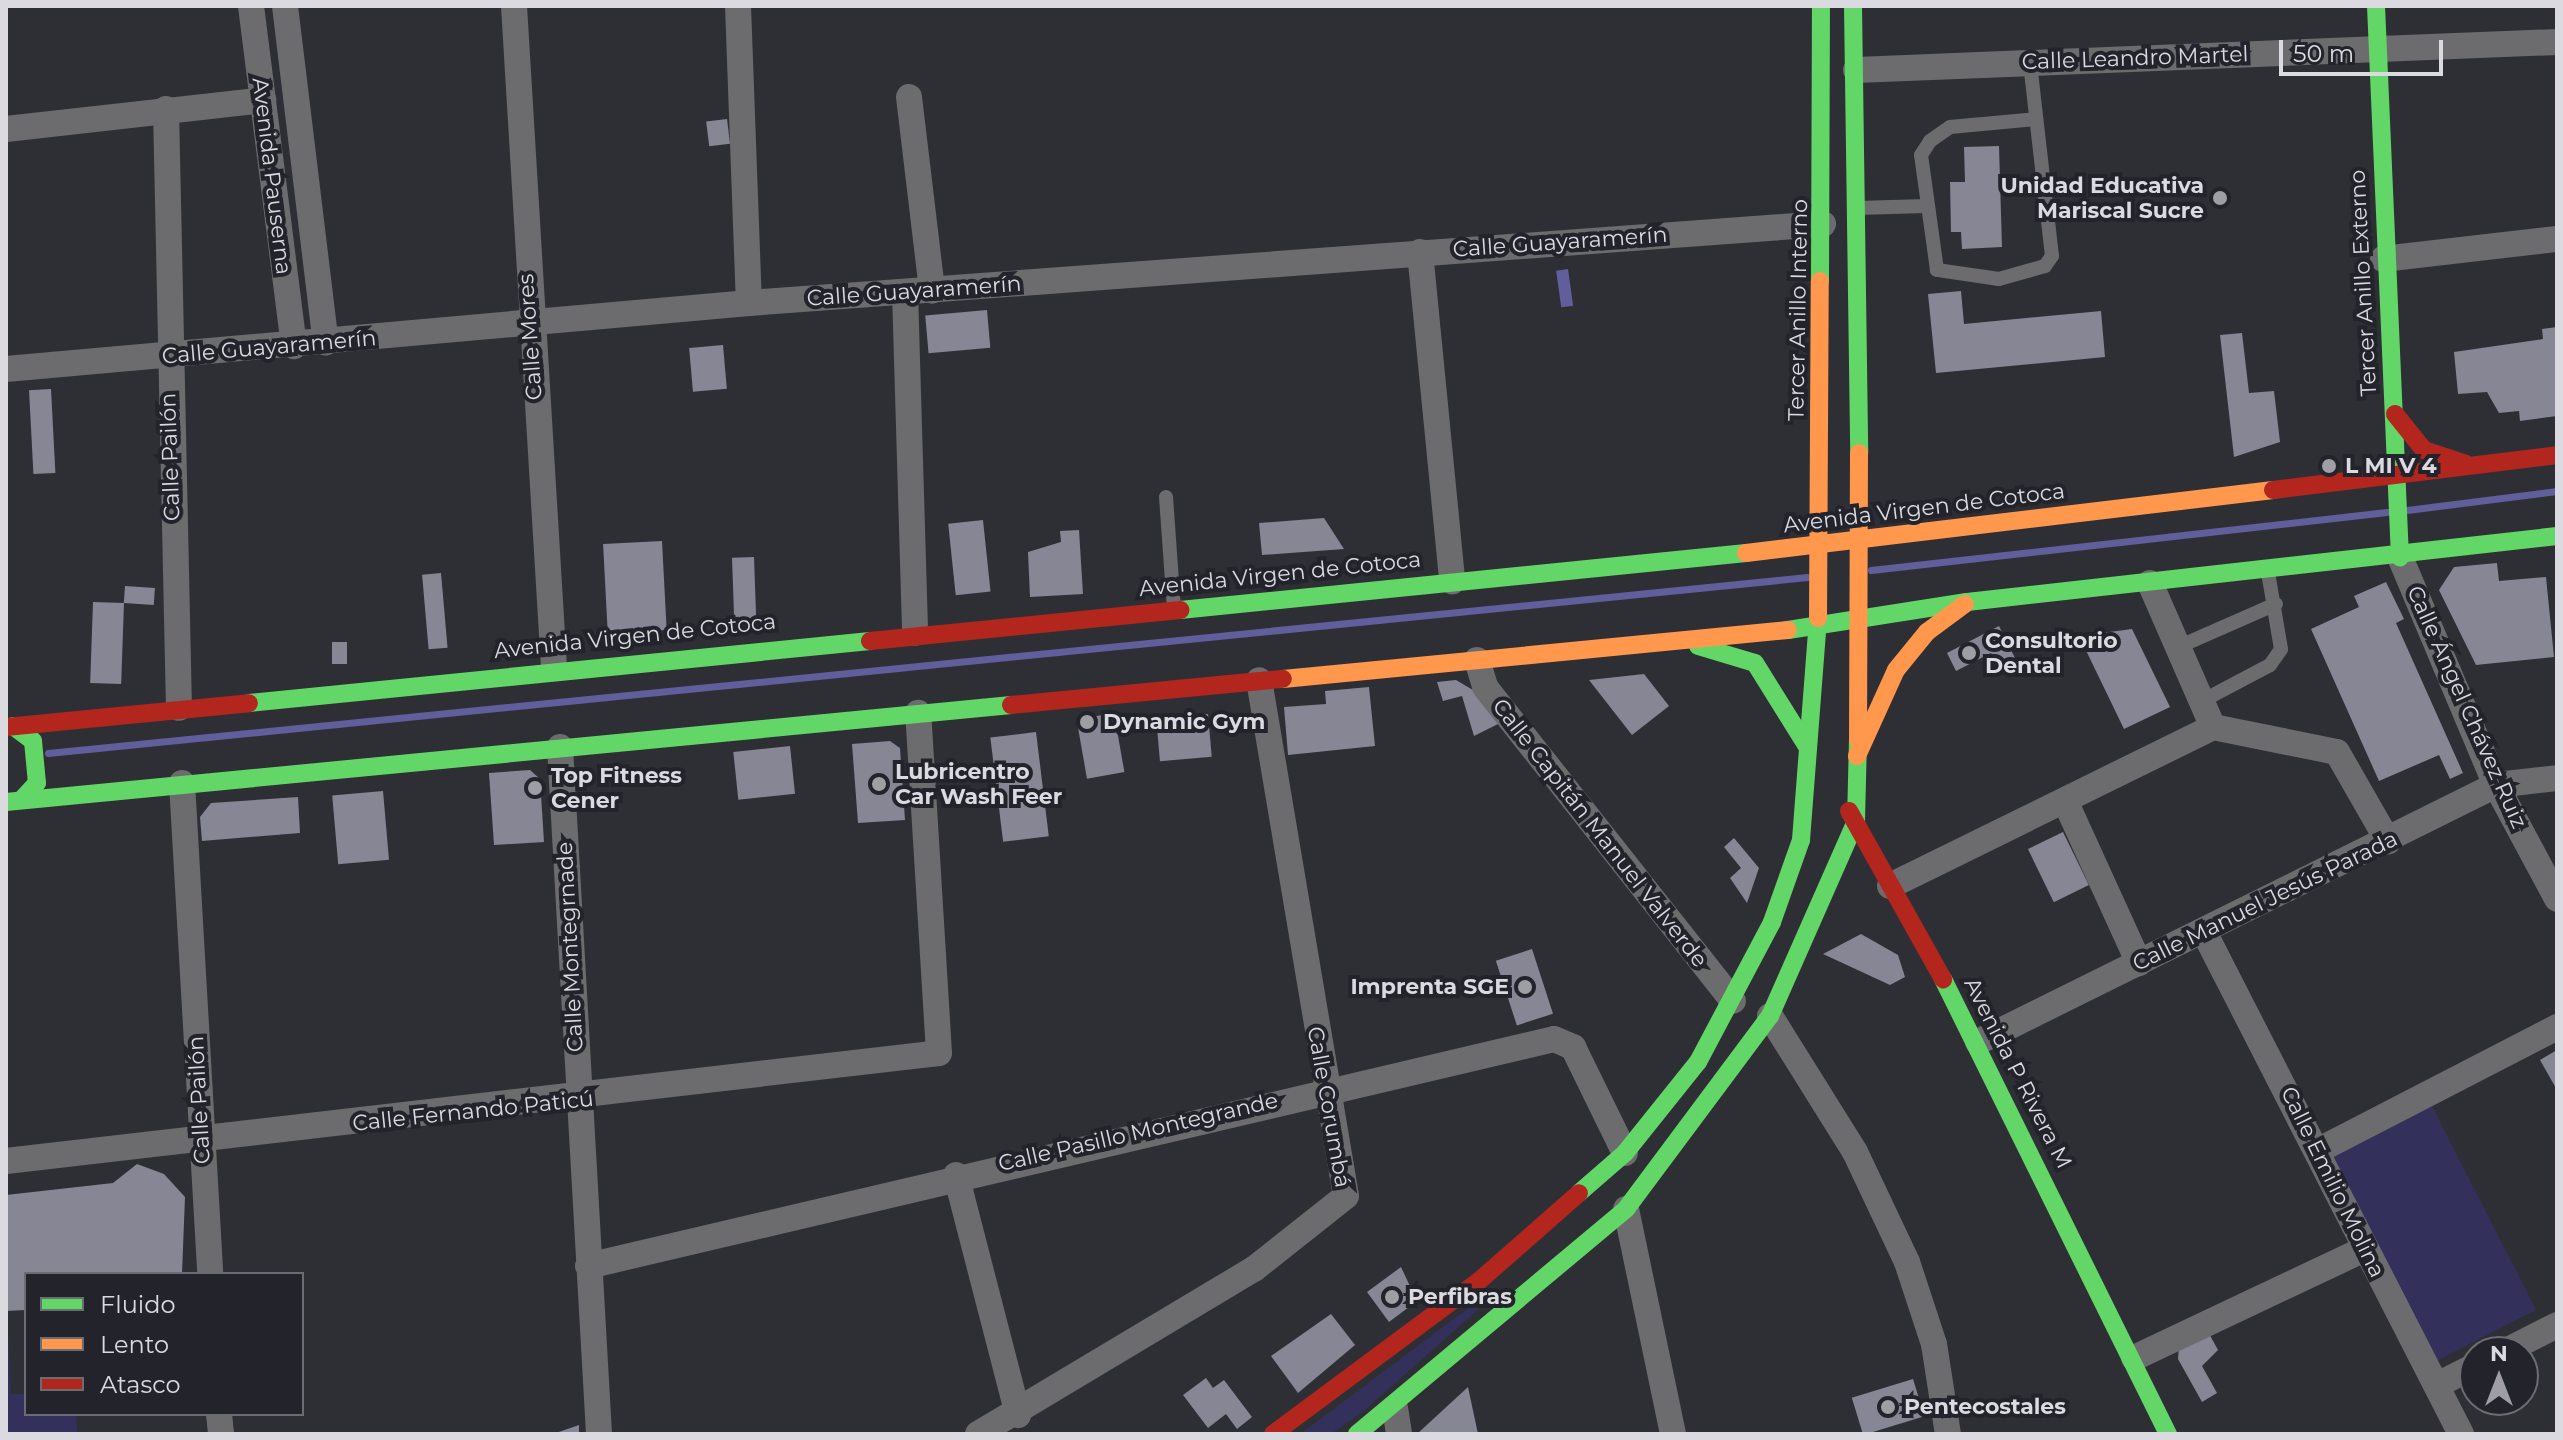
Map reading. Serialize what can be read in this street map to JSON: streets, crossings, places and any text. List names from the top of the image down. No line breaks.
{"streets":{"main road":["Tercer Anillo Externo","Tercer Anillo Interno","Avenida Virgen de Cotoca","Avenida P Rivera M"],"street":["Calle Leandro Martel","Avenida Pauserna","Calle Guayaramerín","Calle Mores","Calle Pailón","Calle Ángel Chávez Ruiz","Calle Capitán Manuel Valverde","Calle Manuel Jesús Parada","Calle Montegrnade","Calle Corumbá","Calle Fernando Paticú","Calle Pasillo Montegrande","Calle Emilio Molina"]},"crossings":[["Calle Leandro Martel","Tercer Anillo Externo"],["Avenida Pauserna","Calle Guayaramerín"],["Calle Guayaramerín","Tercer Anillo Interno"],["Calle Guayaramerín","Calle Mores"],["Calle Guayaramerín","Calle Pailón"],["Tercer Anillo Externo","Avenida Virgen de Cotoca"],["Tercer Anillo Externo","Calle Ángel Chávez Ruiz"],["Tercer Anillo Interno","Avenida Virgen de Cotoca"],["Tercer Anillo Interno","Calle Capitán Manuel Valverde"],["Tercer Anillo Interno","Avenida P Rivera M"],["Tercer Anillo Interno","Calle Pasillo Montegrande"],["Calle Mores","Avenida Virgen de Cotoca"],["Calle Pailón","Avenida Virgen de Cotoca"],["Calle Pailón","Calle Fernando Paticú"],["Calle Ángel Chávez Ruiz","Calle Manuel Jesús Parada"],["Calle Manuel Jesús Parada","Avenida P Rivera M"],["Calle Manuel Jesús Parada","Calle Emilio Molina"],["Calle Montegrnade","Calle Fernando Paticú"],["Calle Montegrnade","Calle Pasillo Montegrande"],["Calle Corumbá","Calle Pasillo Montegrande"]],"places":["Unidad Educativa Mariscal Sucre","L MI V 4","Consultorio Dental","Dynamic Gym","Lubricentro Car Wash Feer","Top Fitness Cener","Imprenta SGE","Perfibras","Pentecostales"],"legend":["Fluido","Lento","Atasco"],"scale_bar":"50 m","north":"top"}
